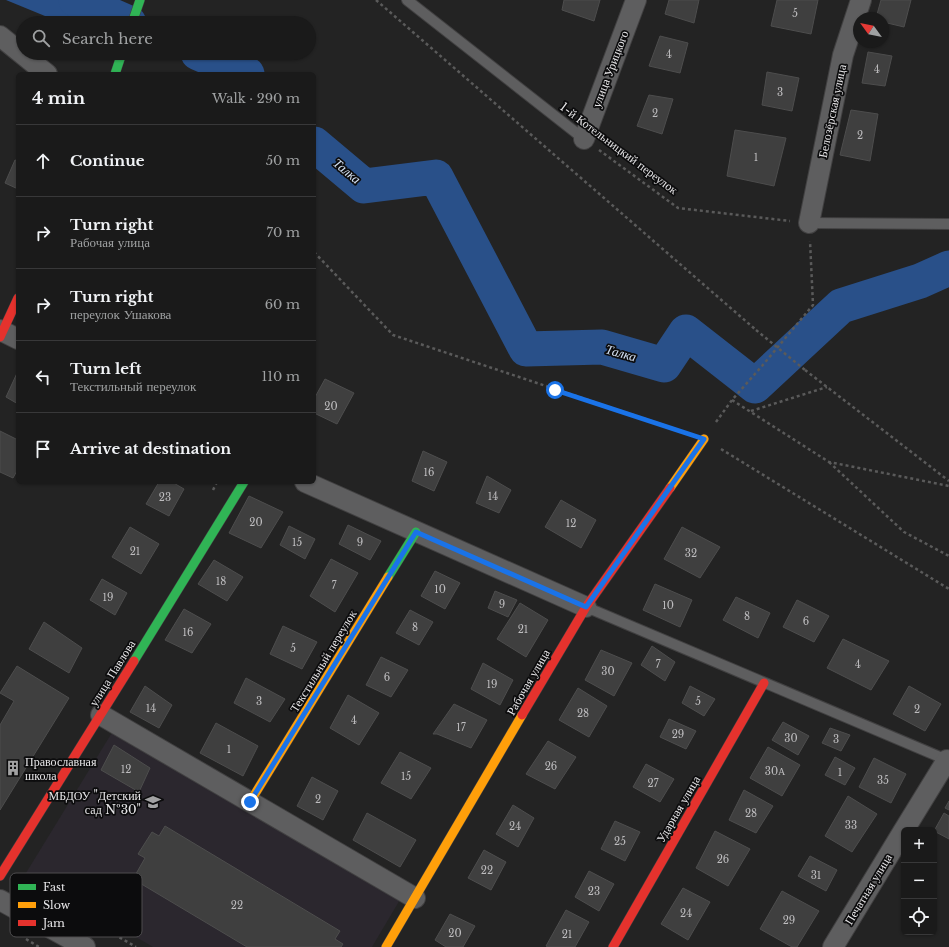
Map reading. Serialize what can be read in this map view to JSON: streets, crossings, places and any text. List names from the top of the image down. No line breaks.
{"streets":{"street":["улица Урицкого","Белозёрская улица","Текстильный переулок","улица Павлова","Рабочая улица","Ударная улица","Печатная улица"],"lane":["1-й Котельницкий переулок"]},"crossings":[["улица Урицкого","1-й Котельницкий переулок"],["Белозёрская улица","1-й Котельницкий переулок"]],"water":["Талка"],"places":{"building":["Православная школа"],"school or university":["МБДОУ \"Детский сад №30\""]},"house_numbers":["5","4","4","3","2","2","1","20","16","14","23","20","12","15","9","21","32","18","7","10","19","9","10","8","6","8","21","16","5","7","4","30","6","19","3","5","14","2","28","4","17","29","30","3","1","26","12","30А","1","15","35","27","2","28","33","24","25","26","22","31","23","22","24","29","20","21"],"legend":["Fast","Slow","Jam"],"north":"top left","page":{"search":"Search here","heading":["4 min","Walk · 290 m"],"list":[["Continue","50 m"],["Turn right","Рабочая улица","70 m"],["Turn right","переулок Ушакова","60 m"],["Turn left","Текстильный переулок","110 m"],"Arrive at destination"],"map_buttons":["+","−"]}}
